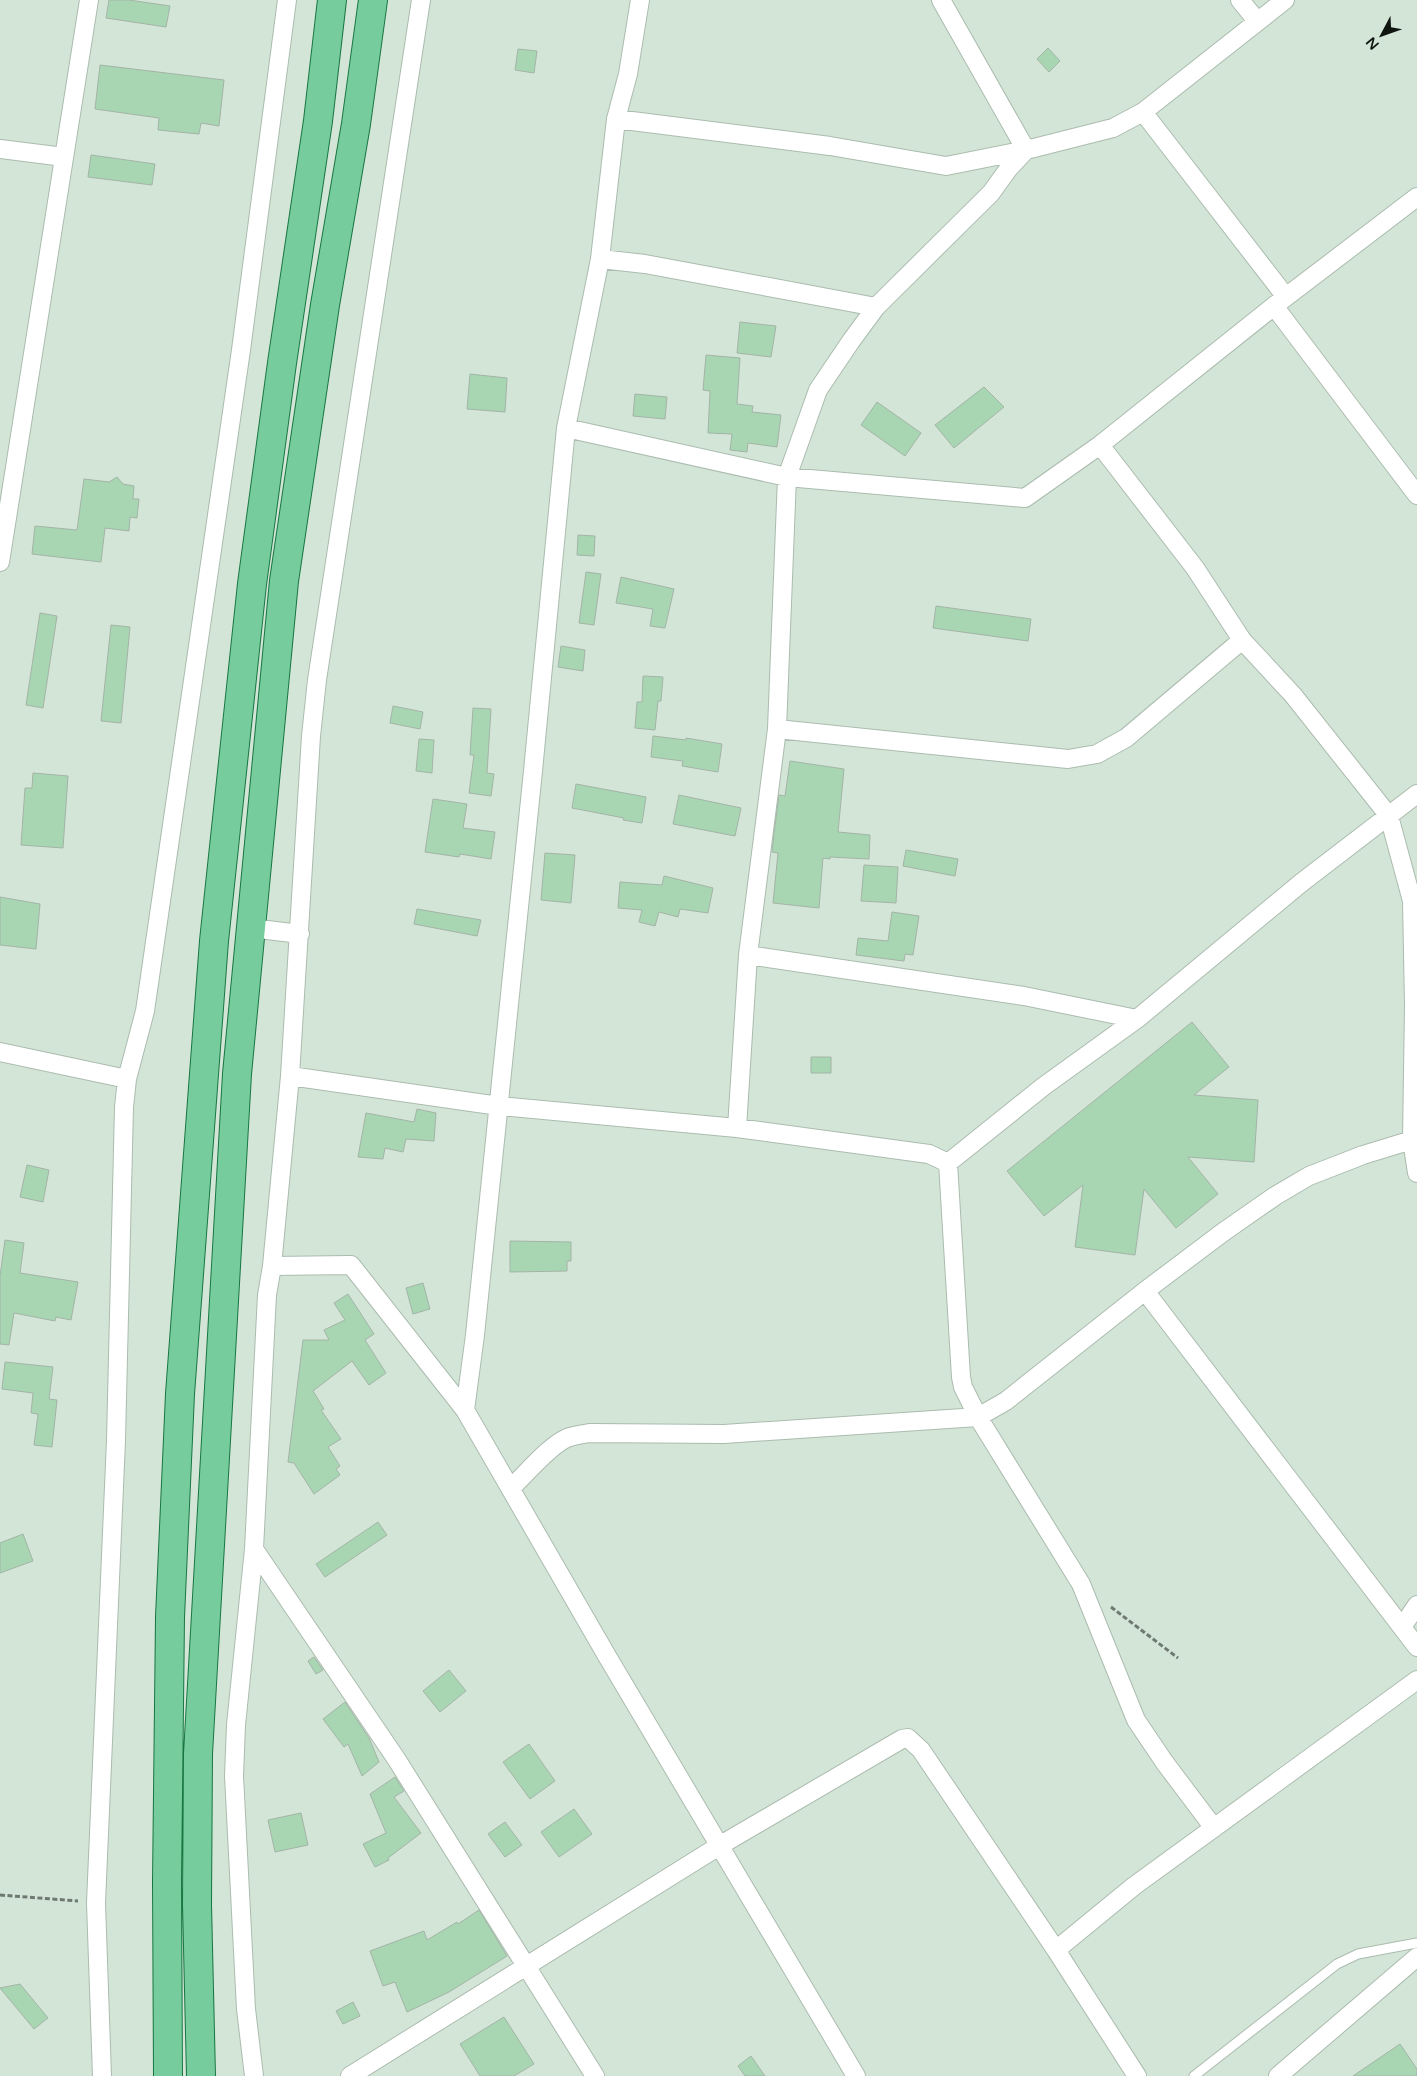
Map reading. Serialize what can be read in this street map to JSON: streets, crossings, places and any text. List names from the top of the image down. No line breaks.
{"north":"bottom left"}
